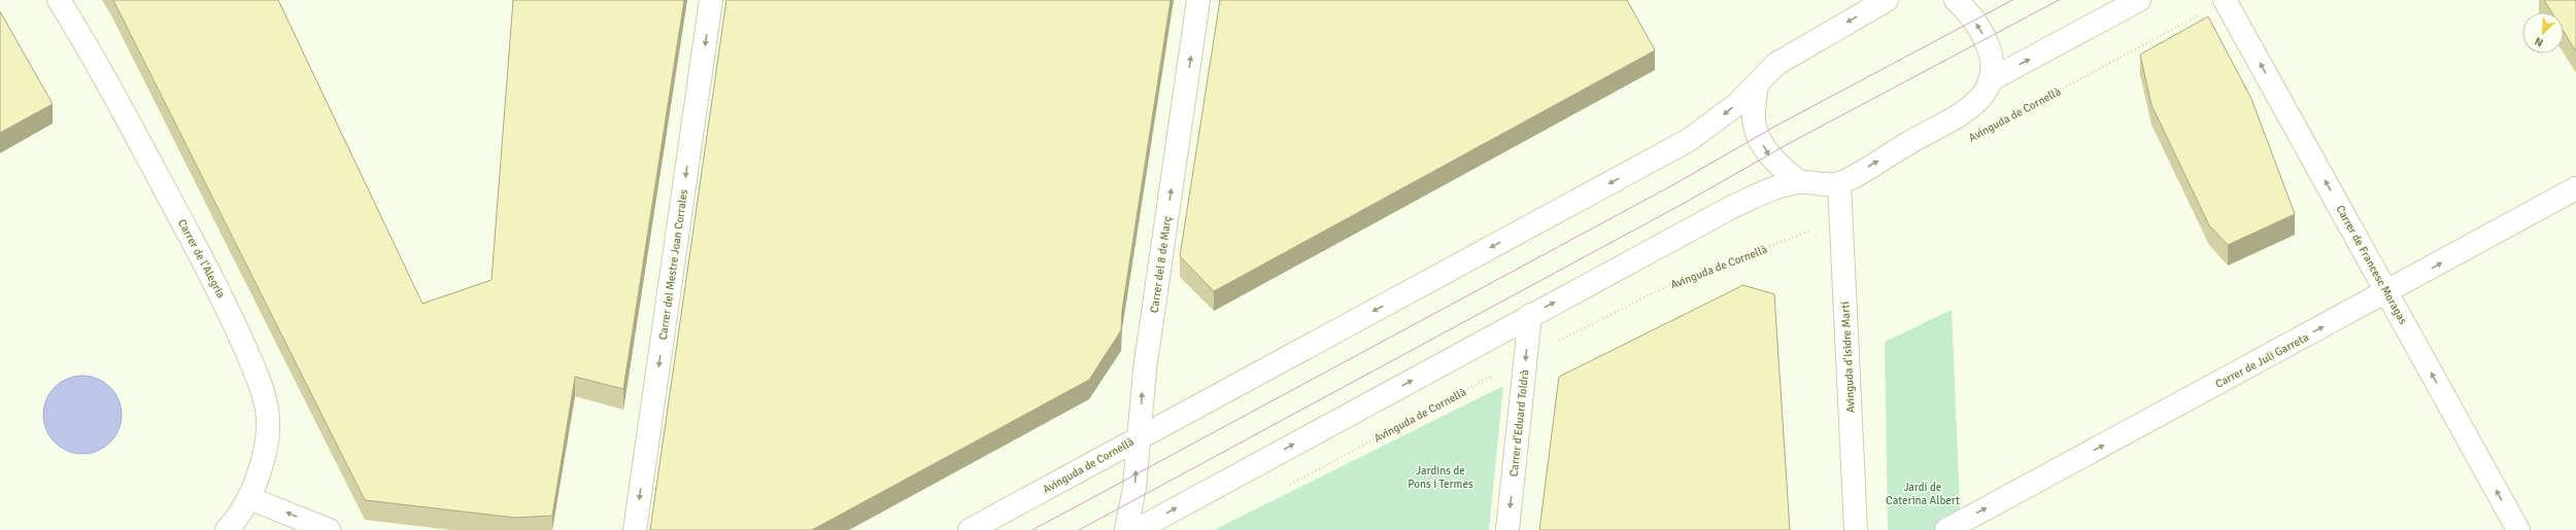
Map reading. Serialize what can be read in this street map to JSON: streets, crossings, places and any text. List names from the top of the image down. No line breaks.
{"streets":{"street":["Avinguda de Cornellà","Carrer de l'Alegria","Carrer del Mestre Joan Corrales","Carrer del 8 de Març","Carrer de Francesc Moragas","Avinguda d'Isidre Martí","Carrer de Juli Garreta","Carrer d'Eduard Toldrà"]},"crossings":[["Avinguda de Cornellà","Carrer del 8 de Març"],["Avinguda de Cornellà","Carrer de Francesc Moragas"],["Avinguda de Cornellà","Avinguda d'Isidre Martí"],["Avinguda de Cornellà","Carrer d'Eduard Toldrà"],["Carrer de Francesc Moragas","Carrer de Juli Garreta"]],"one_way":["Carrer del Mestre Joan Corrales","Carrer del 8 de Març","Carrer de Francesc Moragas","Carrer de Juli Garreta","Carrer d'Eduard Toldrà"],"parks":["Jardins de Pons i Termes","Jardí de Caterina Albert"],"north":"bottom left"}
